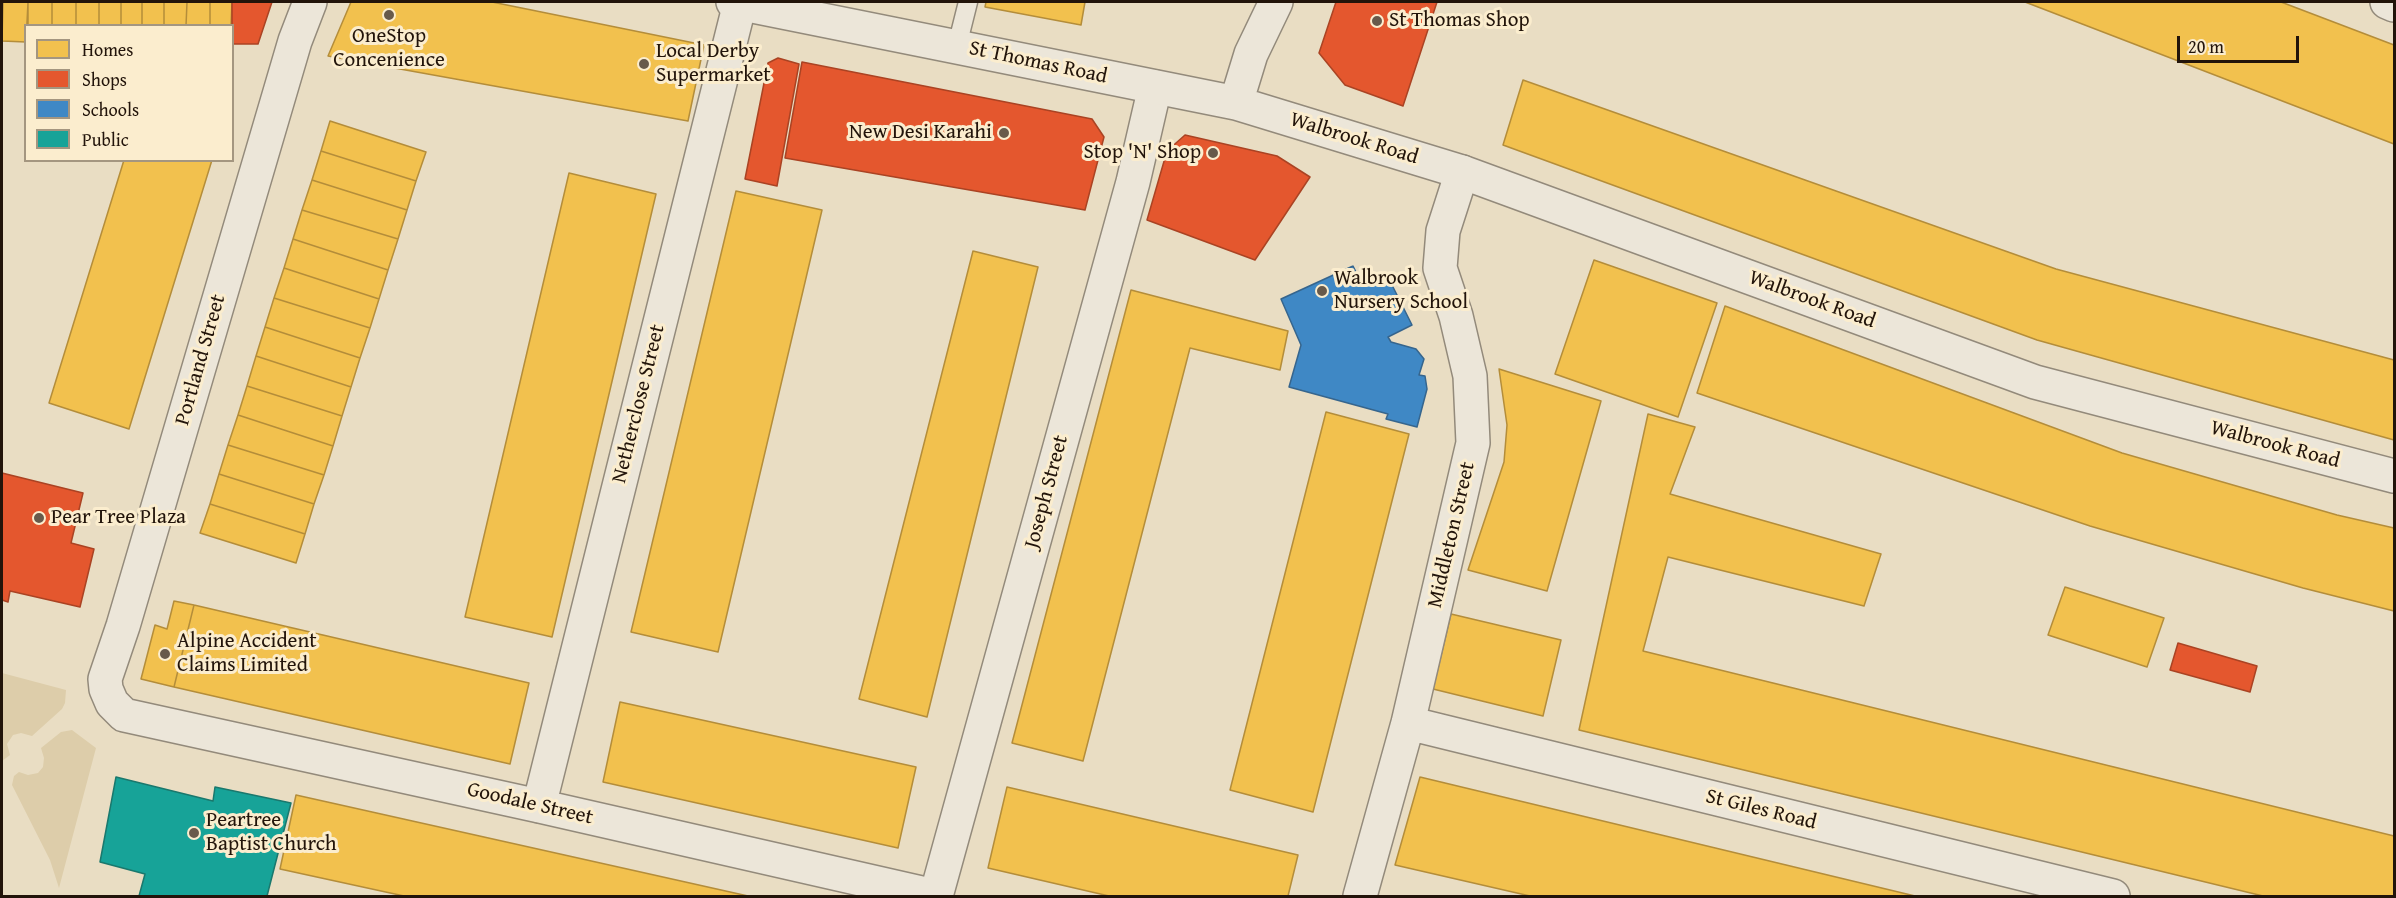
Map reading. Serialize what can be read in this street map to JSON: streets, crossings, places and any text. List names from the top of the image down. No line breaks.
{"streets":{"street":["St Thomas Road","Walbrook Road","Portland Street","Netherclose Street","Joseph Street","Middleton Street","Goodale Street","St Giles Road"]},"crossings":[["St Thomas Road","Walbrook Road"],["St Thomas Road","Netherclose Street"],["St Thomas Road","Joseph Street"],["Walbrook Road","Middleton Street"],["Portland Street","Goodale Street"],["Netherclose Street","Goodale Street"],["Joseph Street","Goodale Street"],["Middleton Street","St Giles Road"]],"places":["OneStop Concenience","St Thomas Shop","Local Derby Supermarket","New Desi Karahi","Stop 'N' Shop","Walbrook Nursery School","Pear Tree Plaza","Alpine Accident Claims Limited","Peartree Baptist Church"],"legend":["Homes","Shops","Schools","Public"],"scale_bar":"20 m"}
